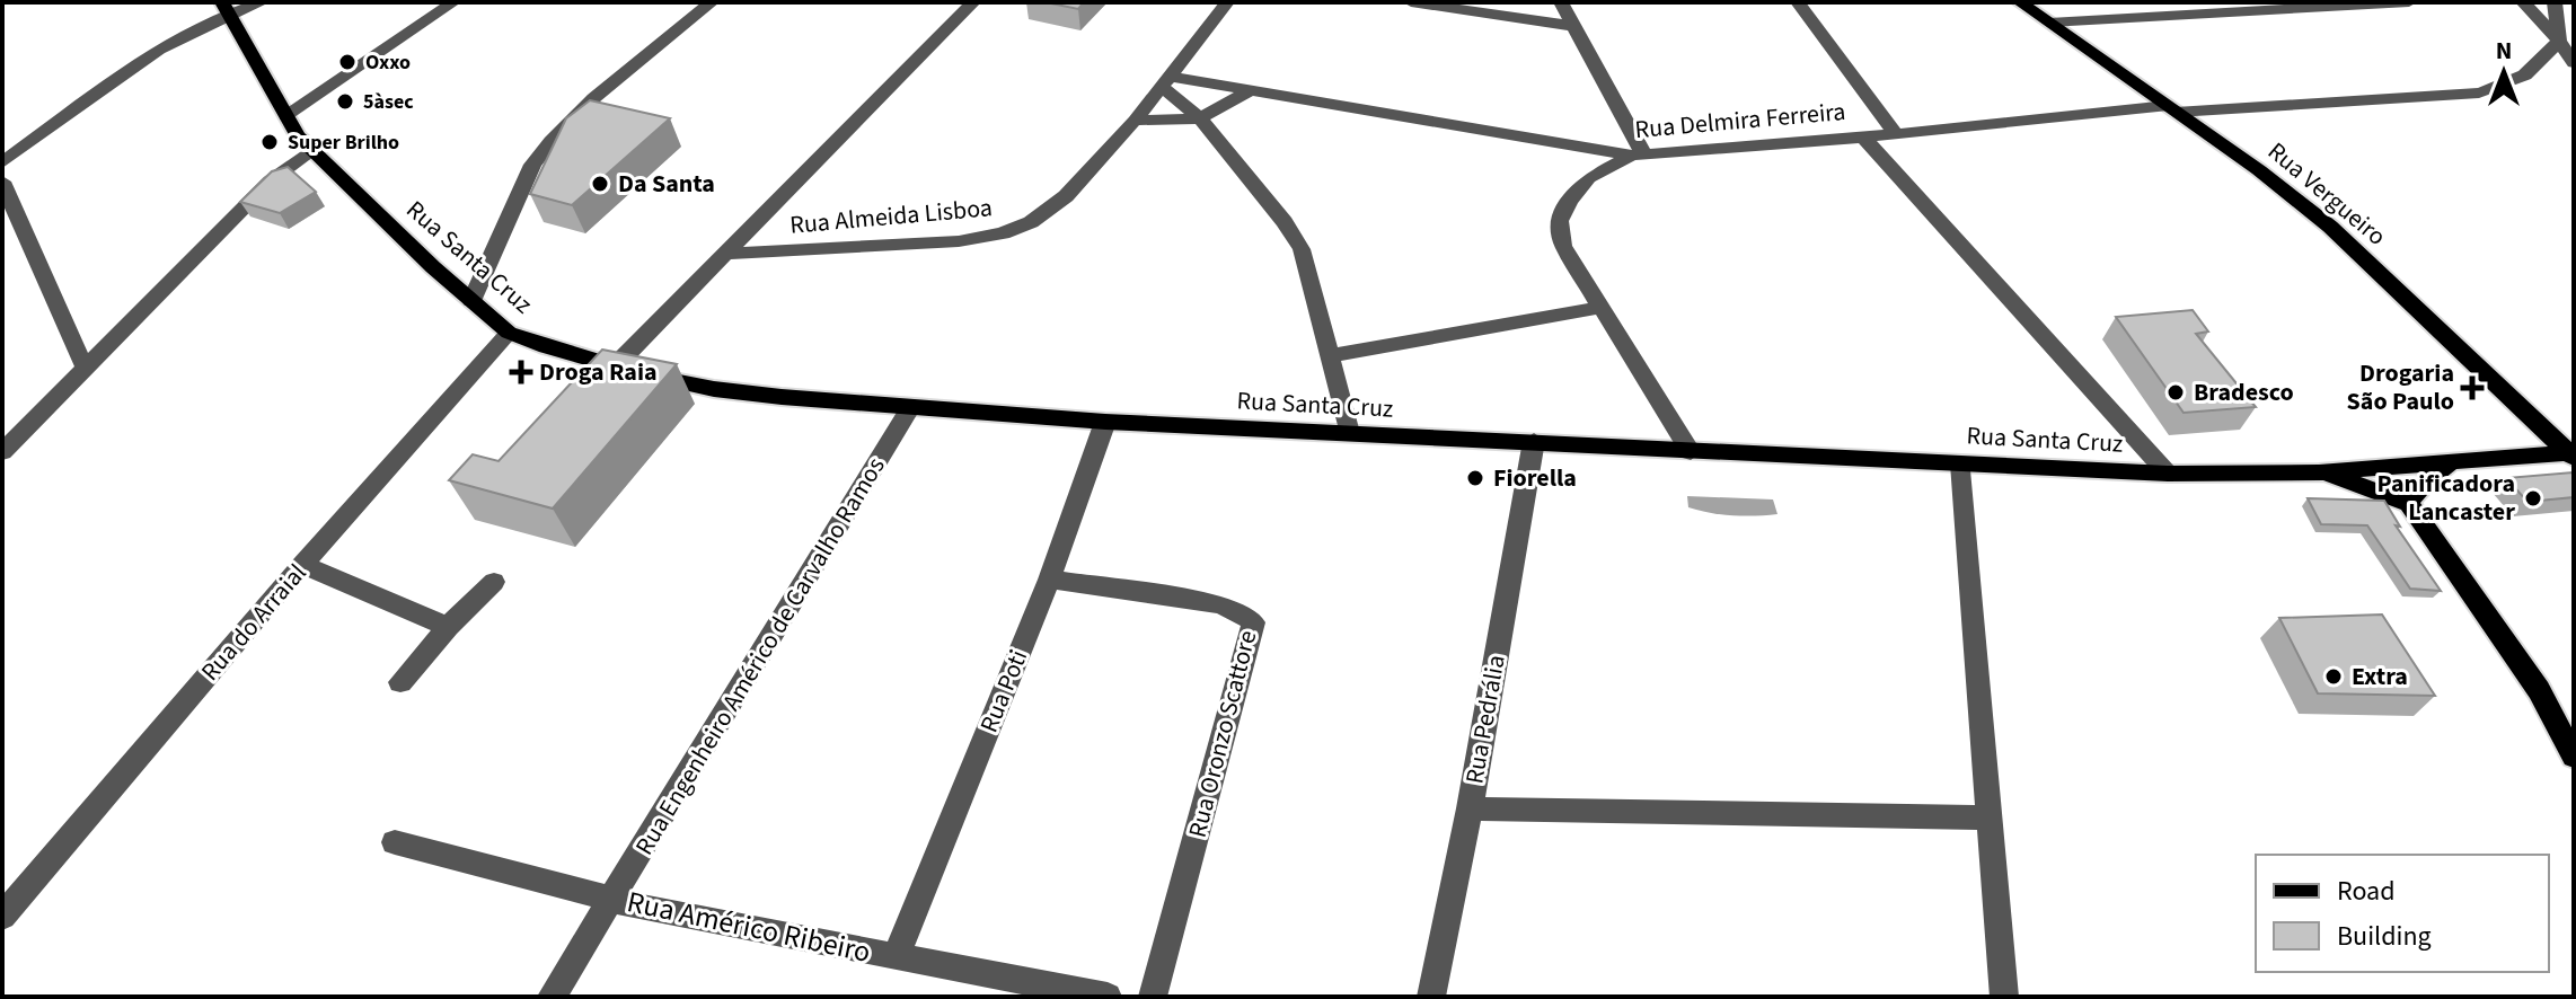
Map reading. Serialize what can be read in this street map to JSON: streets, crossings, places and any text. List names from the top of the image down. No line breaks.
{"streets":{"main road":["Rua Vergueiro","Rua Santa Cruz"],"street":["Rua Delmira Ferreira","Rua Almeida Lisboa","Rua do Arraial","Rua Engenheiro Américo de Carvalho Ramos","Rua Poti","Rua Pedrália","Rua Oronzo Scattore","Rua Américo Ribeiro"]},"crossings":[["Rua Delmira Ferreira","Rua Vergueiro"],["Rua Delmira Ferreira","Rua Santa Cruz"],["Rua Vergueiro","Rua Santa Cruz"],["Rua Santa Cruz","Rua do Arraial"],["Rua Santa Cruz","Rua Engenheiro Américo de Carvalho Ramos"],["Rua Santa Cruz","Rua Poti"],["Rua Santa Cruz","Rua Pedrália"],["Rua Engenheiro Américo de Carvalho Ramos","Rua Américo Ribeiro"],["Rua Poti","Rua Oronzo Scattore"],["Rua Poti","Rua Américo Ribeiro"]],"places":{"other":["Oxxo","5àsec","Super Brilho","Da Santa","Bradesco","Fiorella","Panificadora Lancaster","Extra"],"health":["Droga Raia","Drogaria São Paulo"]},"legend":["Road","Building"],"north":"top"}
